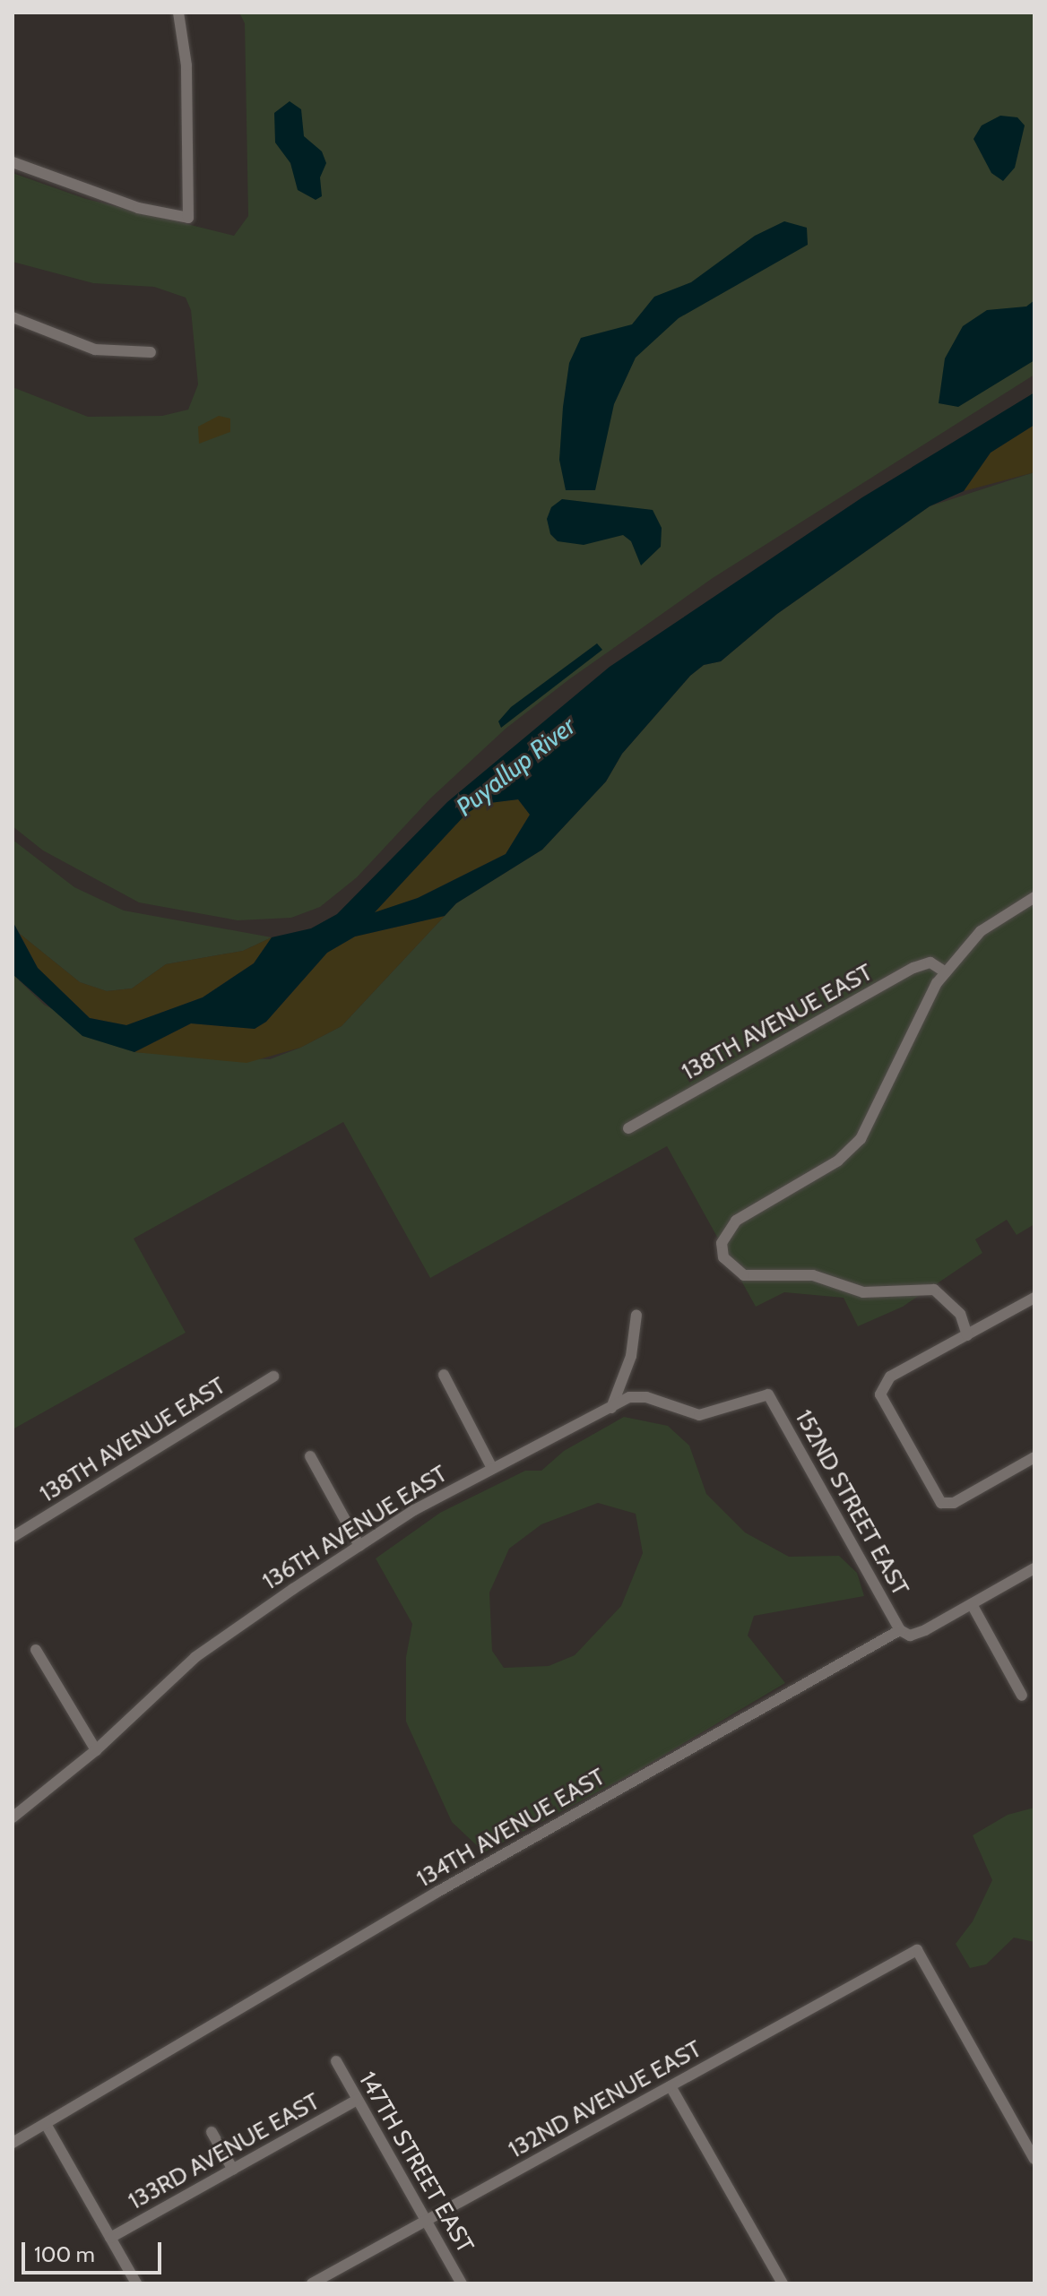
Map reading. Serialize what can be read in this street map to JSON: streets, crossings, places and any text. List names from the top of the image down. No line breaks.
{"streets":{"street":["138TH AVENUE EAST","152ND STREET EAST","136TH AVENUE EAST","134TH AVENUE EAST","132ND AVENUE EAST","133RD AVENUE EAST","147TH STREET EAST"]},"crossings":[["152ND STREET EAST","136TH AVENUE EAST"],["152ND STREET EAST","134TH AVENUE EAST"],["132ND AVENUE EAST","147TH STREET EAST"],["133RD AVENUE EAST","147TH STREET EAST"]],"water":["Puyallup River"],"scale_bar":"100 m"}
